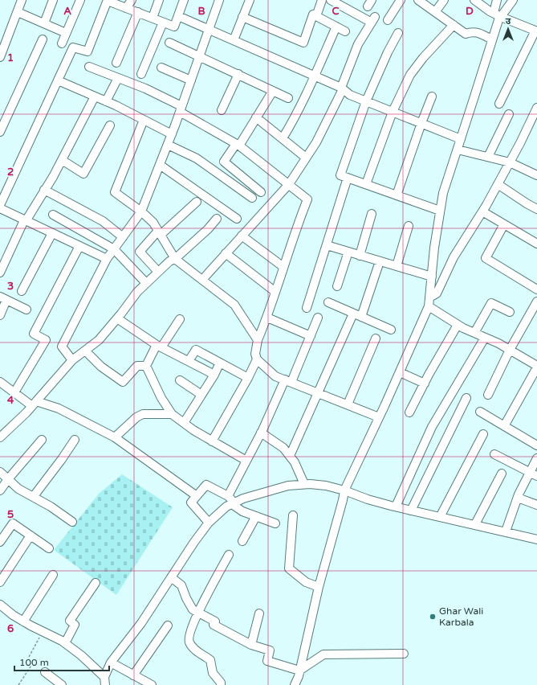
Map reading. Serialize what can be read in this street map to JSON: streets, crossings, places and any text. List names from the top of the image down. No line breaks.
{"places":["Ghar Wali Karbala"],"scale_bar":"100 m","north":"top","grid":{"columns":["A","B","C","D"],"rows":["1","2","3","4","5","6"]}}
